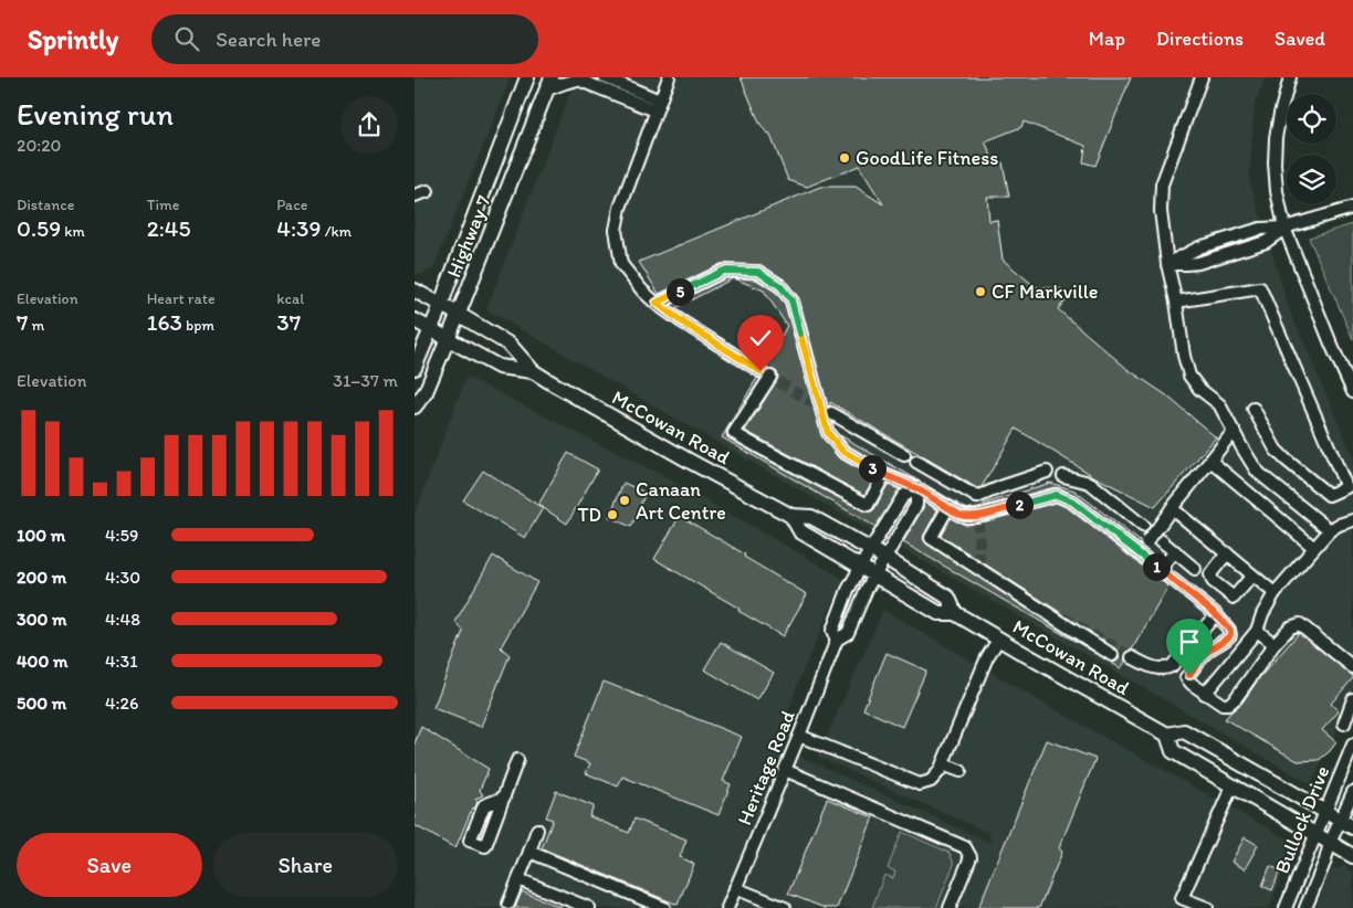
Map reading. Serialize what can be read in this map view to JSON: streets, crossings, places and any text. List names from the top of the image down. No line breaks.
{"streets":{"main road":["Highway 7","McCowan Road"],"street":["Heritage Road","Bullock Drive"]},"crossings":[["Highway 7","McCowan Road"],["McCowan Road","Heritage Road"],["McCowan Road","Bullock Drive"]],"places":["GoodLife Fitness","CF Markville","Canaan Art Centre","TD"],"page":{"header":"Sprintly","search":"Search here","nav":["Map","Directions","Saved"],"heading":["Evening run","20:20"],"stats":[["Distance","0.59 km"],["Time","2:45"],["Pace","4:39 /km"],["Elevation","7 m"],["Heart rate","163 bpm"],["kcal","37"]],"pins":["5","3","2","1"],"chart":["Elevation","31–37 m"],"list":[{"name":"100 m","note":"4:59"},{"name":"200 m","note":"4:30"},{"name":"300 m","note":"4:48"},{"name":"400 m","note":"4:31"},{"name":"500 m","note":"4:26"}],"buttons":["Save","Share"]}}
